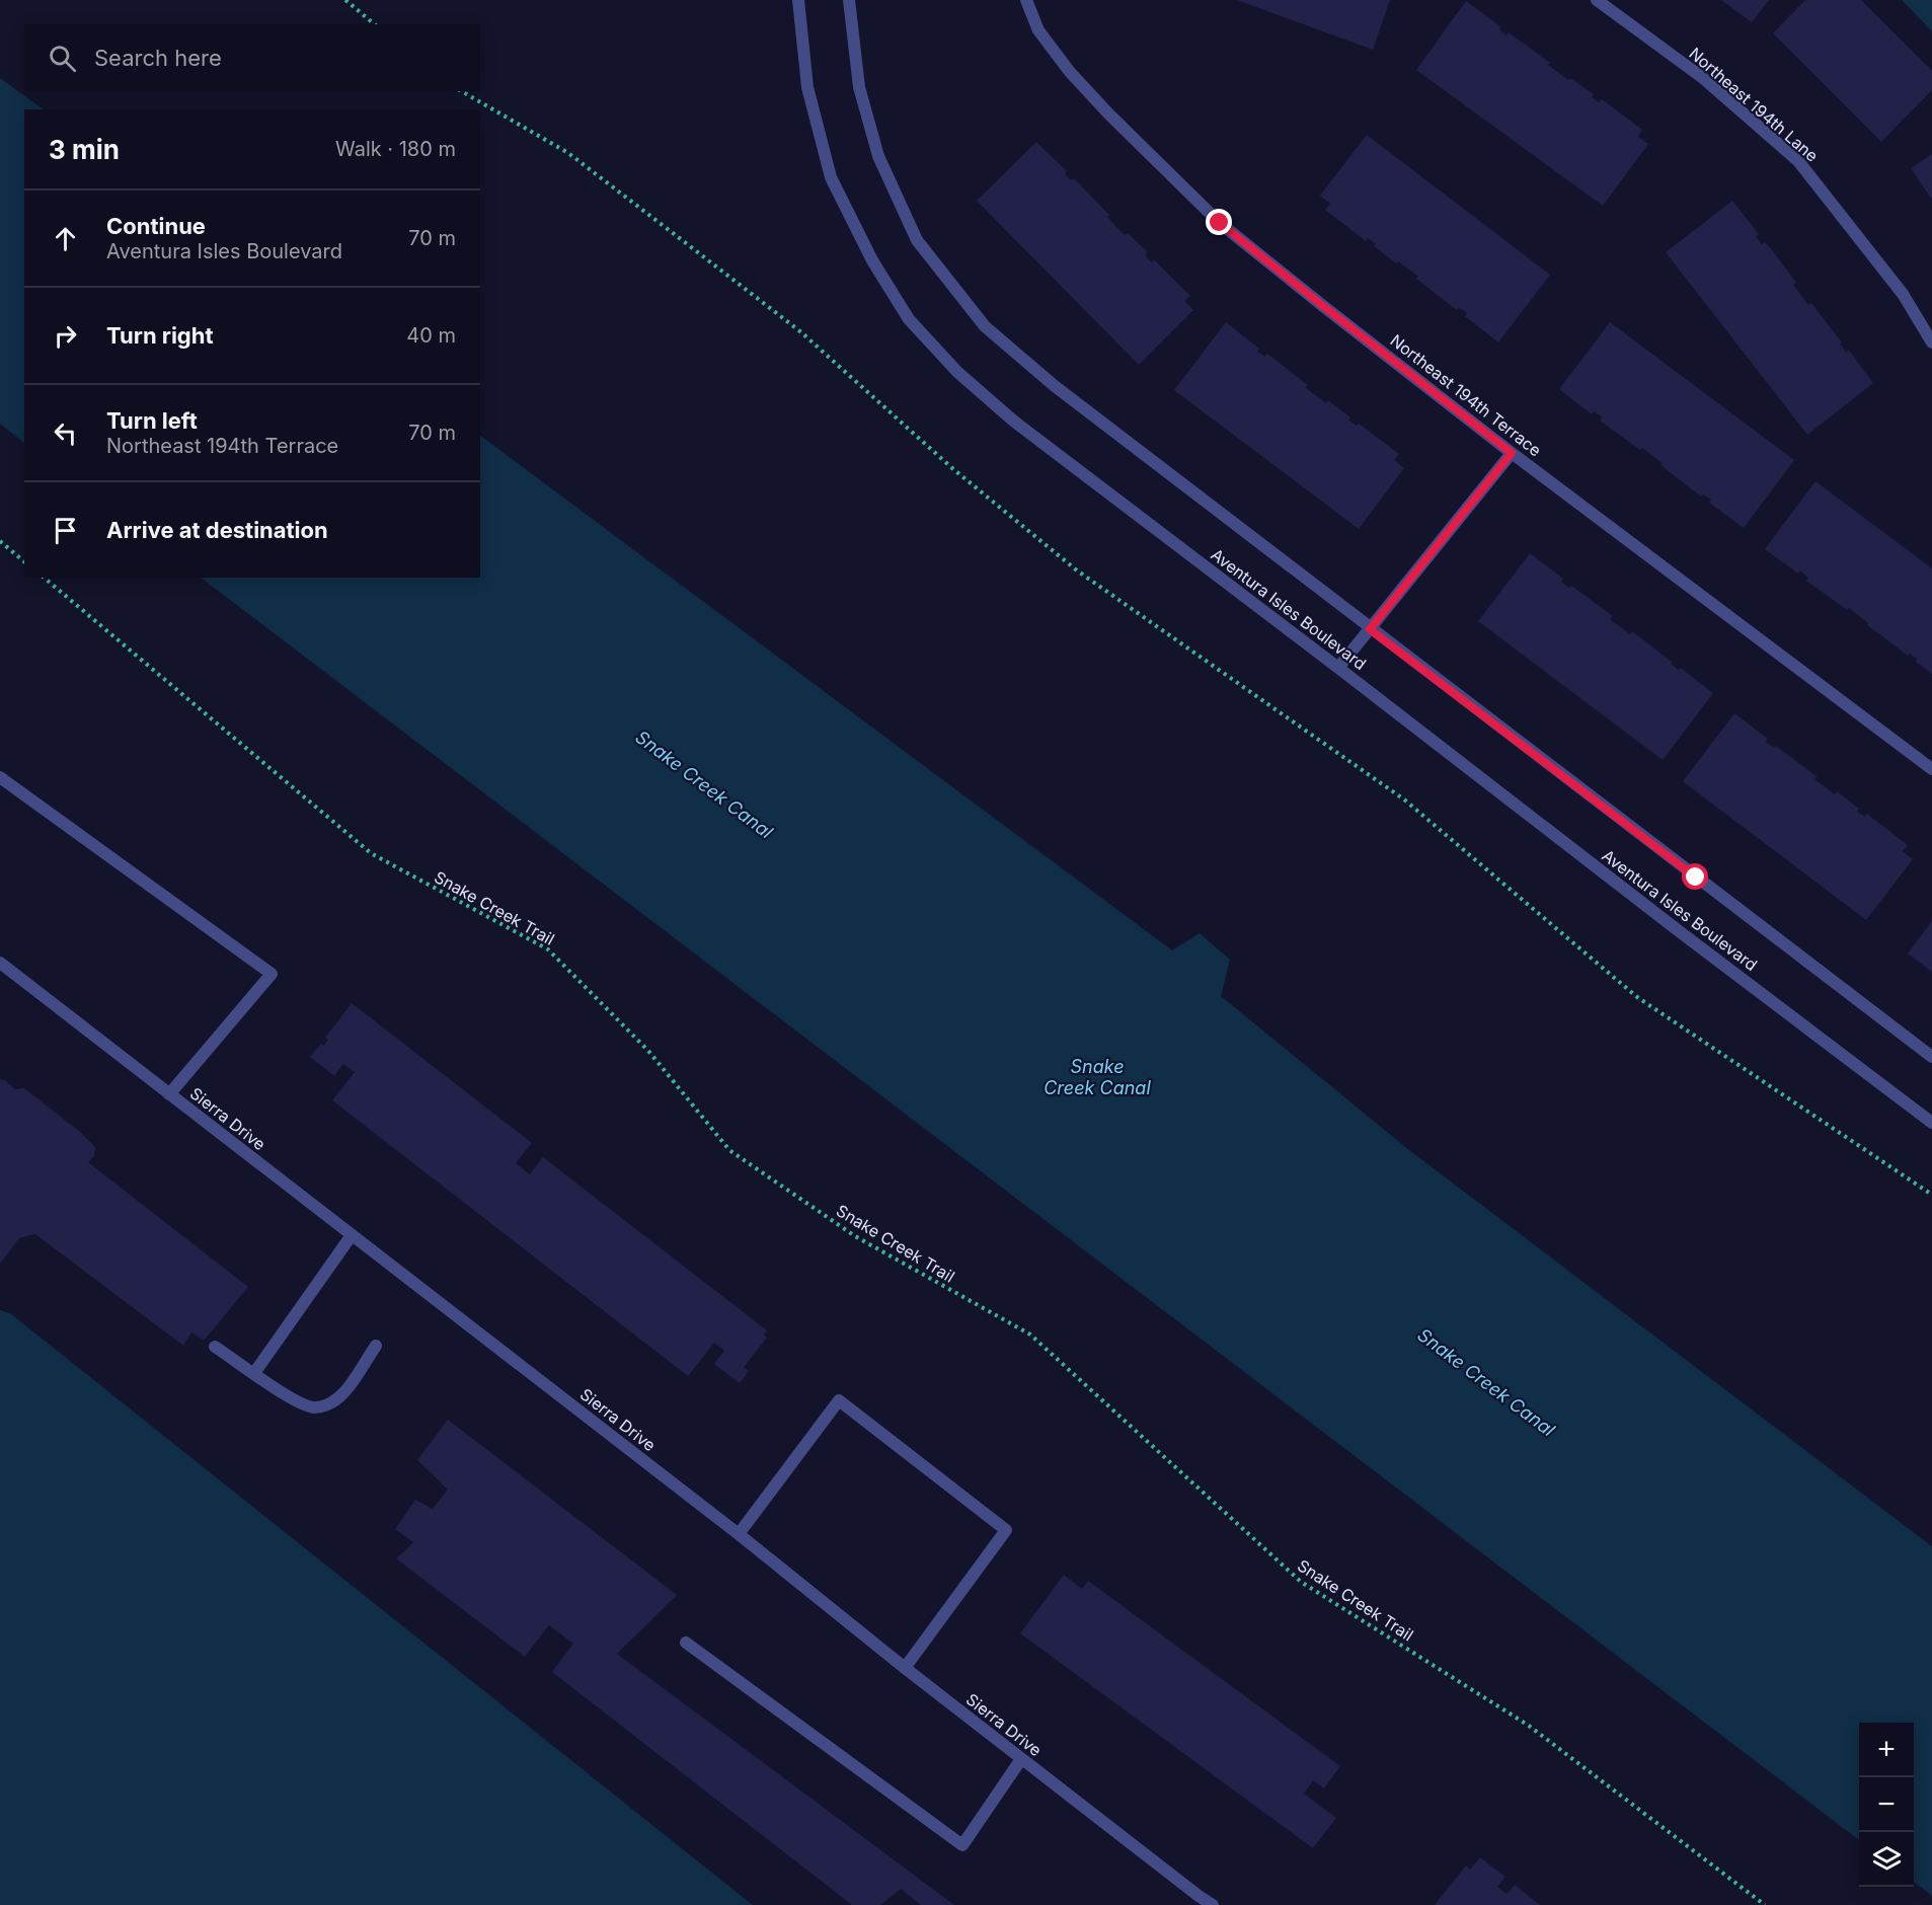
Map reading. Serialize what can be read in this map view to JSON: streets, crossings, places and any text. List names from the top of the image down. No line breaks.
{"streets":{"street":["Northeast 194th Lane","Northeast 194th Terrace","Aventura Isles Boulevard","Sierra Drive"],"path":["Snake Creek Trail"]},"water":["Snake Creek Canal"],"page":{"search":"Search here","heading":["3 min","Walk · 180 m"],"list":[["Continue","Aventura Isles Boulevard","70 m"],["Turn right","40 m"],["Turn left","Northeast 194th Terrace","70 m"],"Arrive at destination"],"map_buttons":["+","−"]}}
